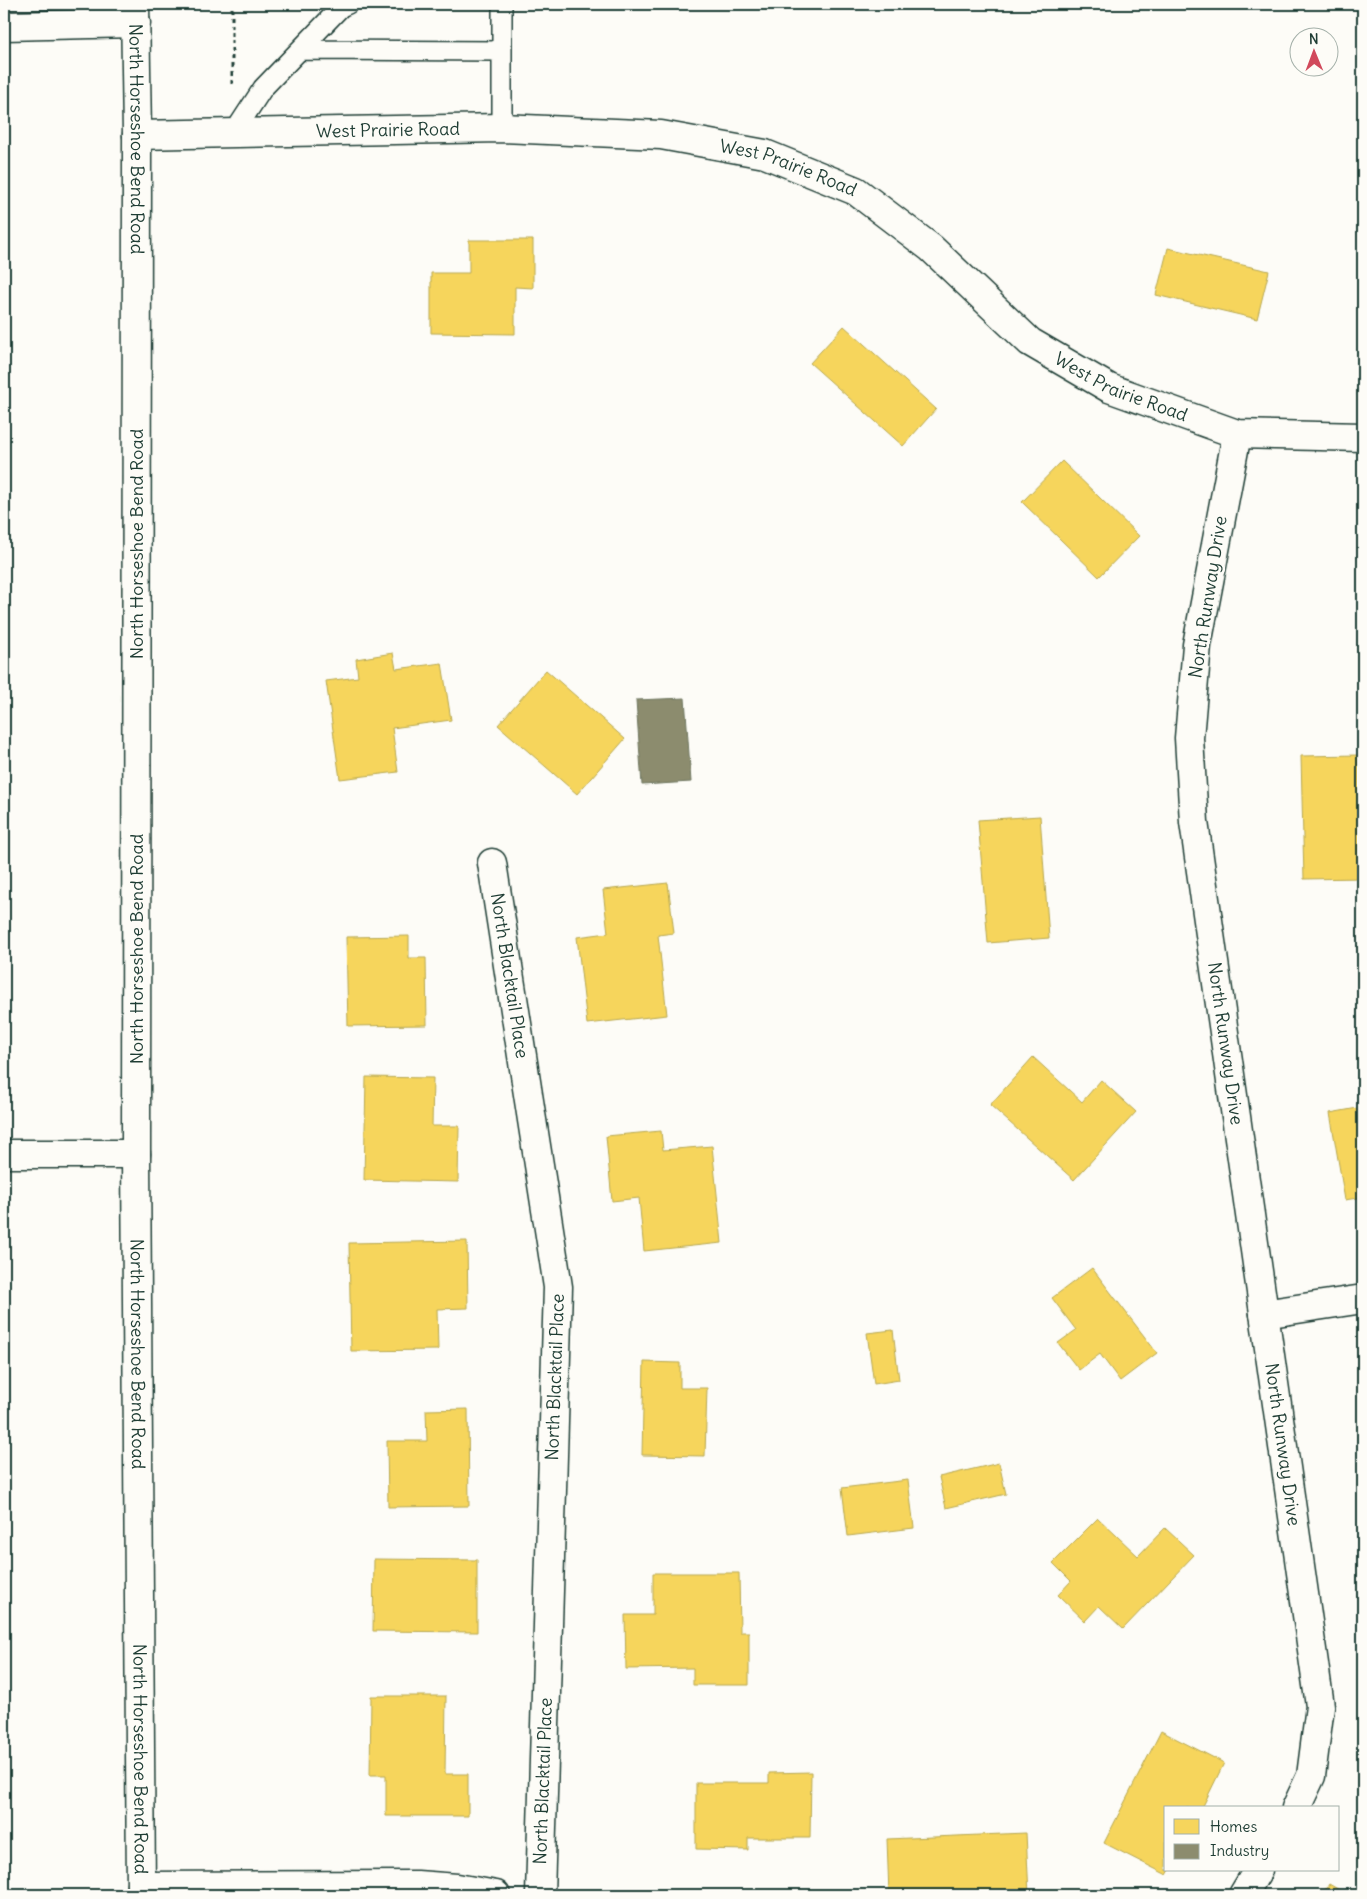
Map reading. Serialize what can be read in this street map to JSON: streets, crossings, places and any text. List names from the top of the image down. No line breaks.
{"streets":{"street":["West Prairie Road","North Horseshoe Bend Road","North Runway Drive","North Blacktail Place"]},"crossings":[["West Prairie Road","North Horseshoe Bend Road"],["West Prairie Road","North Runway Drive"]],"legend":["Homes","Industry"],"north":"top"}
